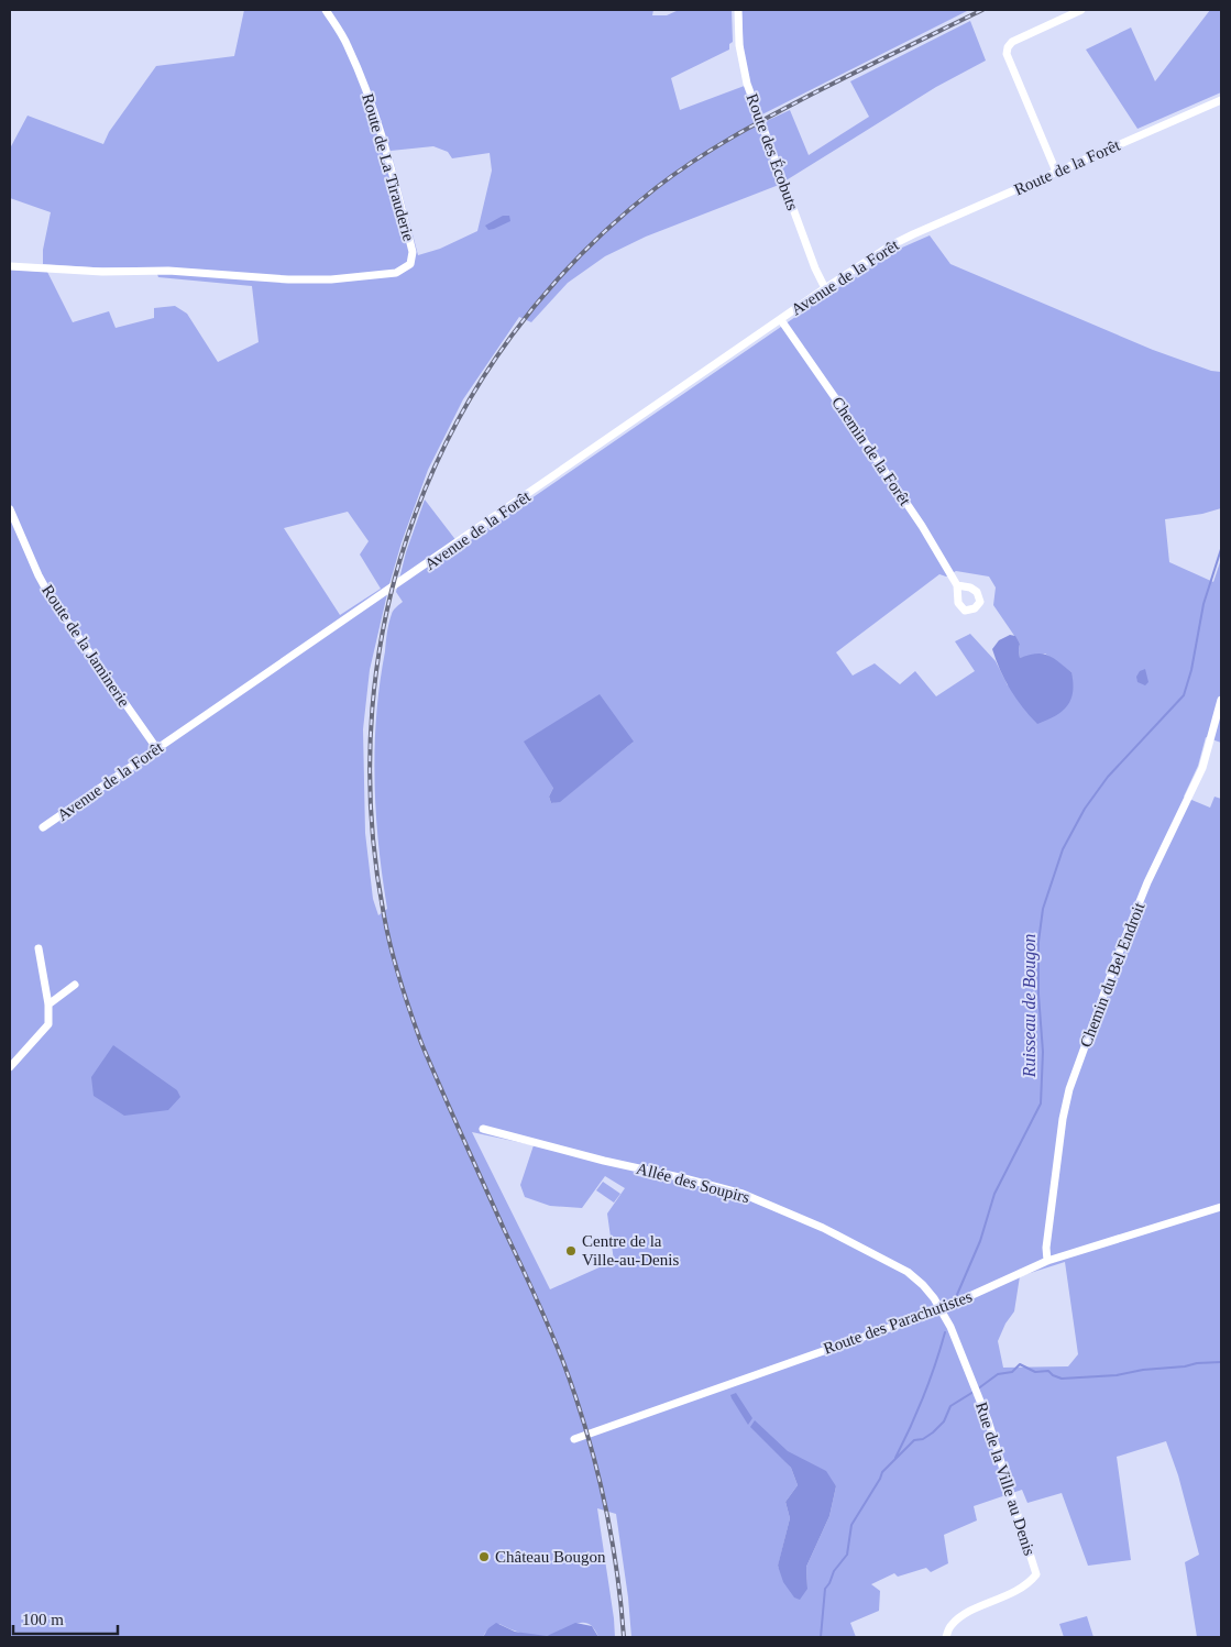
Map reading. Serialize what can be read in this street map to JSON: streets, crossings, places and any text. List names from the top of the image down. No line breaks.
{"streets":{"street":["Route des Écobuts","Route de La Tirauderie","Route de la Forêt","Avenue de la Forêt","Chemin de la Forêt","Route de la Jaminerie","Chemin du Bel Endroit","Allée des Soupirs","Route des Parachutistes","Rue de la Ville au Denis"]},"crossings":[["Route des Écobuts","Avenue de la Forêt"],["Route de la Forêt","Avenue de la Forêt"],["Avenue de la Forêt","Chemin de la Forêt"],["Avenue de la Forêt","Route de la Jaminerie"],["Chemin du Bel Endroit","Route des Parachutistes"],["Allée des Soupirs","Route des Parachutistes"],["Allée des Soupirs","Rue de la Ville au Denis"],["Route des Parachutistes","Rue de la Ville au Denis"]],"water":["Ruisseau de Bougon"],"places":["Centre de la Ville-au-Denis","Château Bougon"],"scale_bar":"100 m"}
